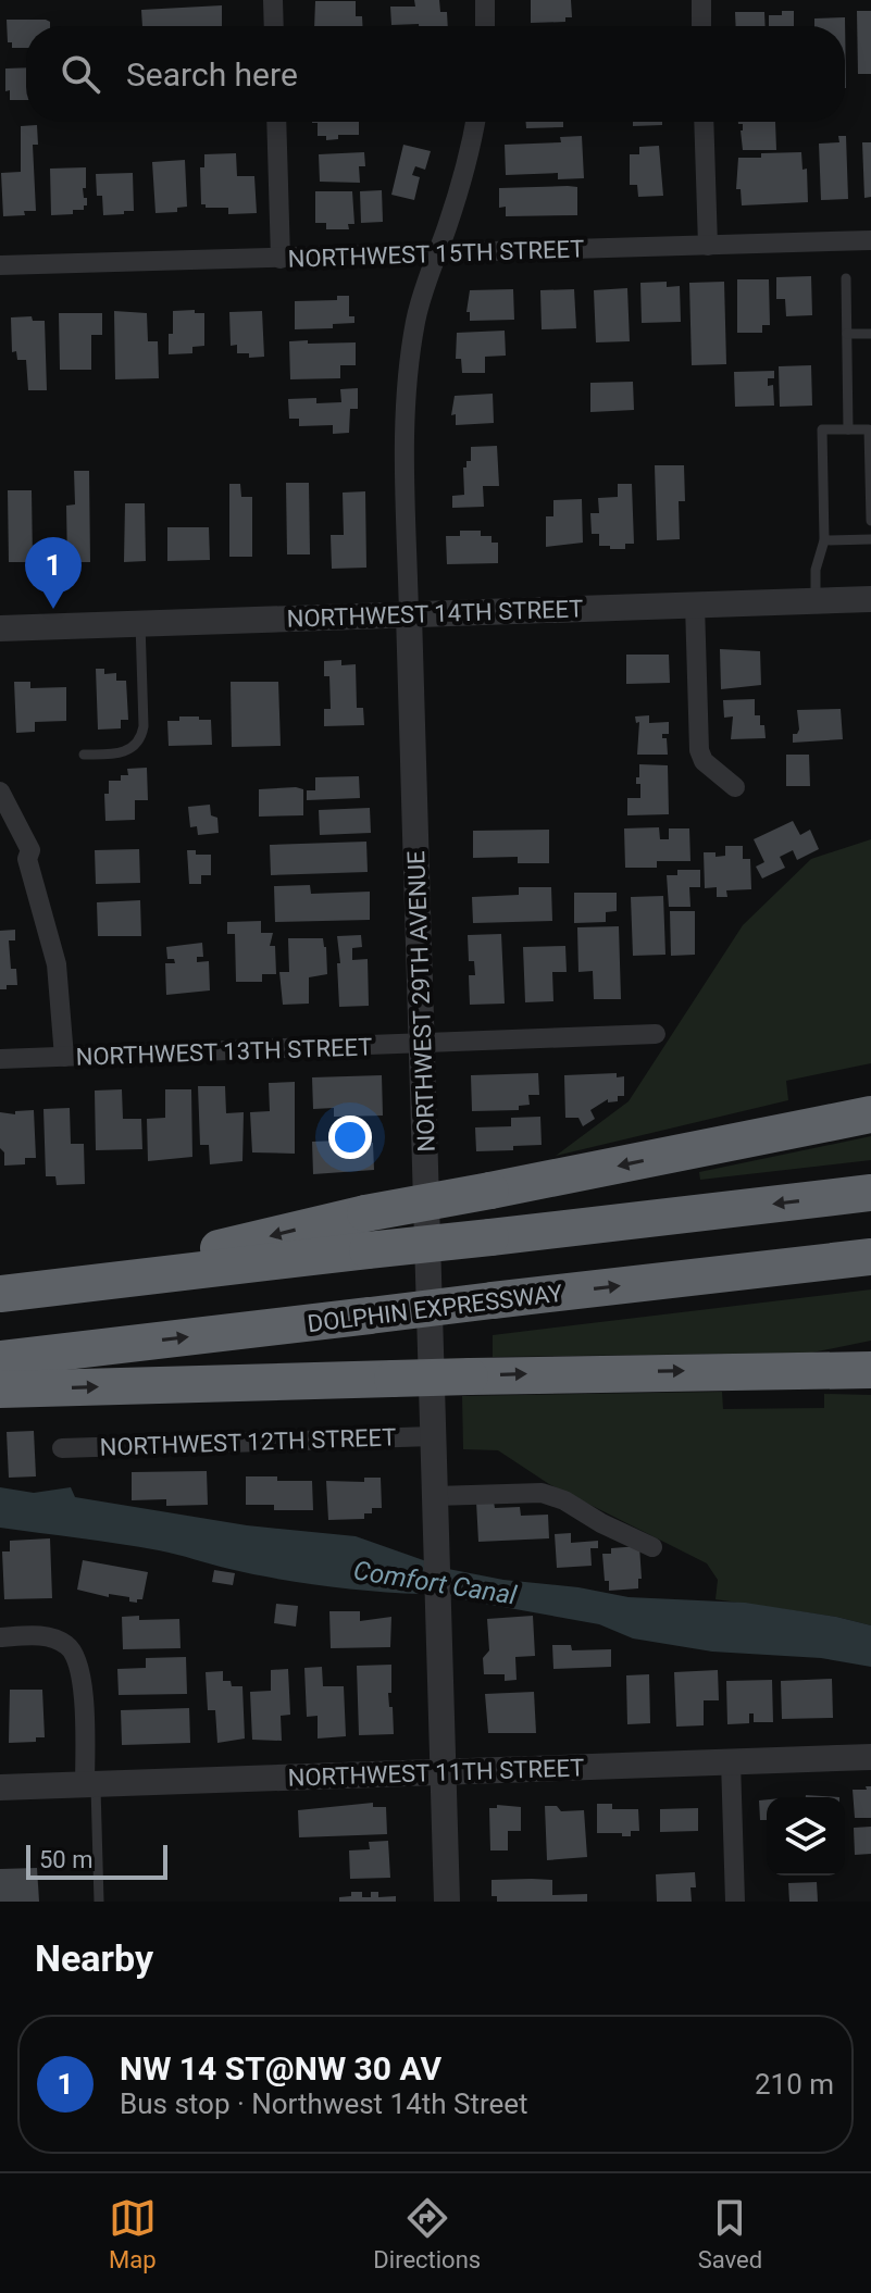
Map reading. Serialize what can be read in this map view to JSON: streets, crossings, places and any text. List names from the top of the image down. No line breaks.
{"streets":{"highway":["DOLPHIN EXPRESSWAY"],"street":["NORTHWEST 15TH STREET","NORTHWEST 14TH STREET","NORTHWEST 29TH AVENUE","NORTHWEST 13TH STREET","NORTHWEST 12TH STREET","NORTHWEST 11TH STREET"]},"crossings":[["NORTHWEST 15TH STREET","NORTHWEST 29TH AVENUE"],["NORTHWEST 14TH STREET","NORTHWEST 29TH AVENUE"],["NORTHWEST 29TH AVENUE","NORTHWEST 13TH STREET"],["NORTHWEST 29TH AVENUE","NORTHWEST 12TH STREET"],["NORTHWEST 29TH AVENUE","NORTHWEST 11TH STREET"]],"water":["Comfort Canal"],"scale_bar":"50 m","page":{"search":"Search here","pins":"1","scale":"50 m","heading":"Nearby","list":[{"mark":"1","name":"NW 14 ST@NW 30 AV","note":"Bus stop · Northwest 14th Street","value":"210 m"}],"nav":["Map","Directions","Saved"]}}
